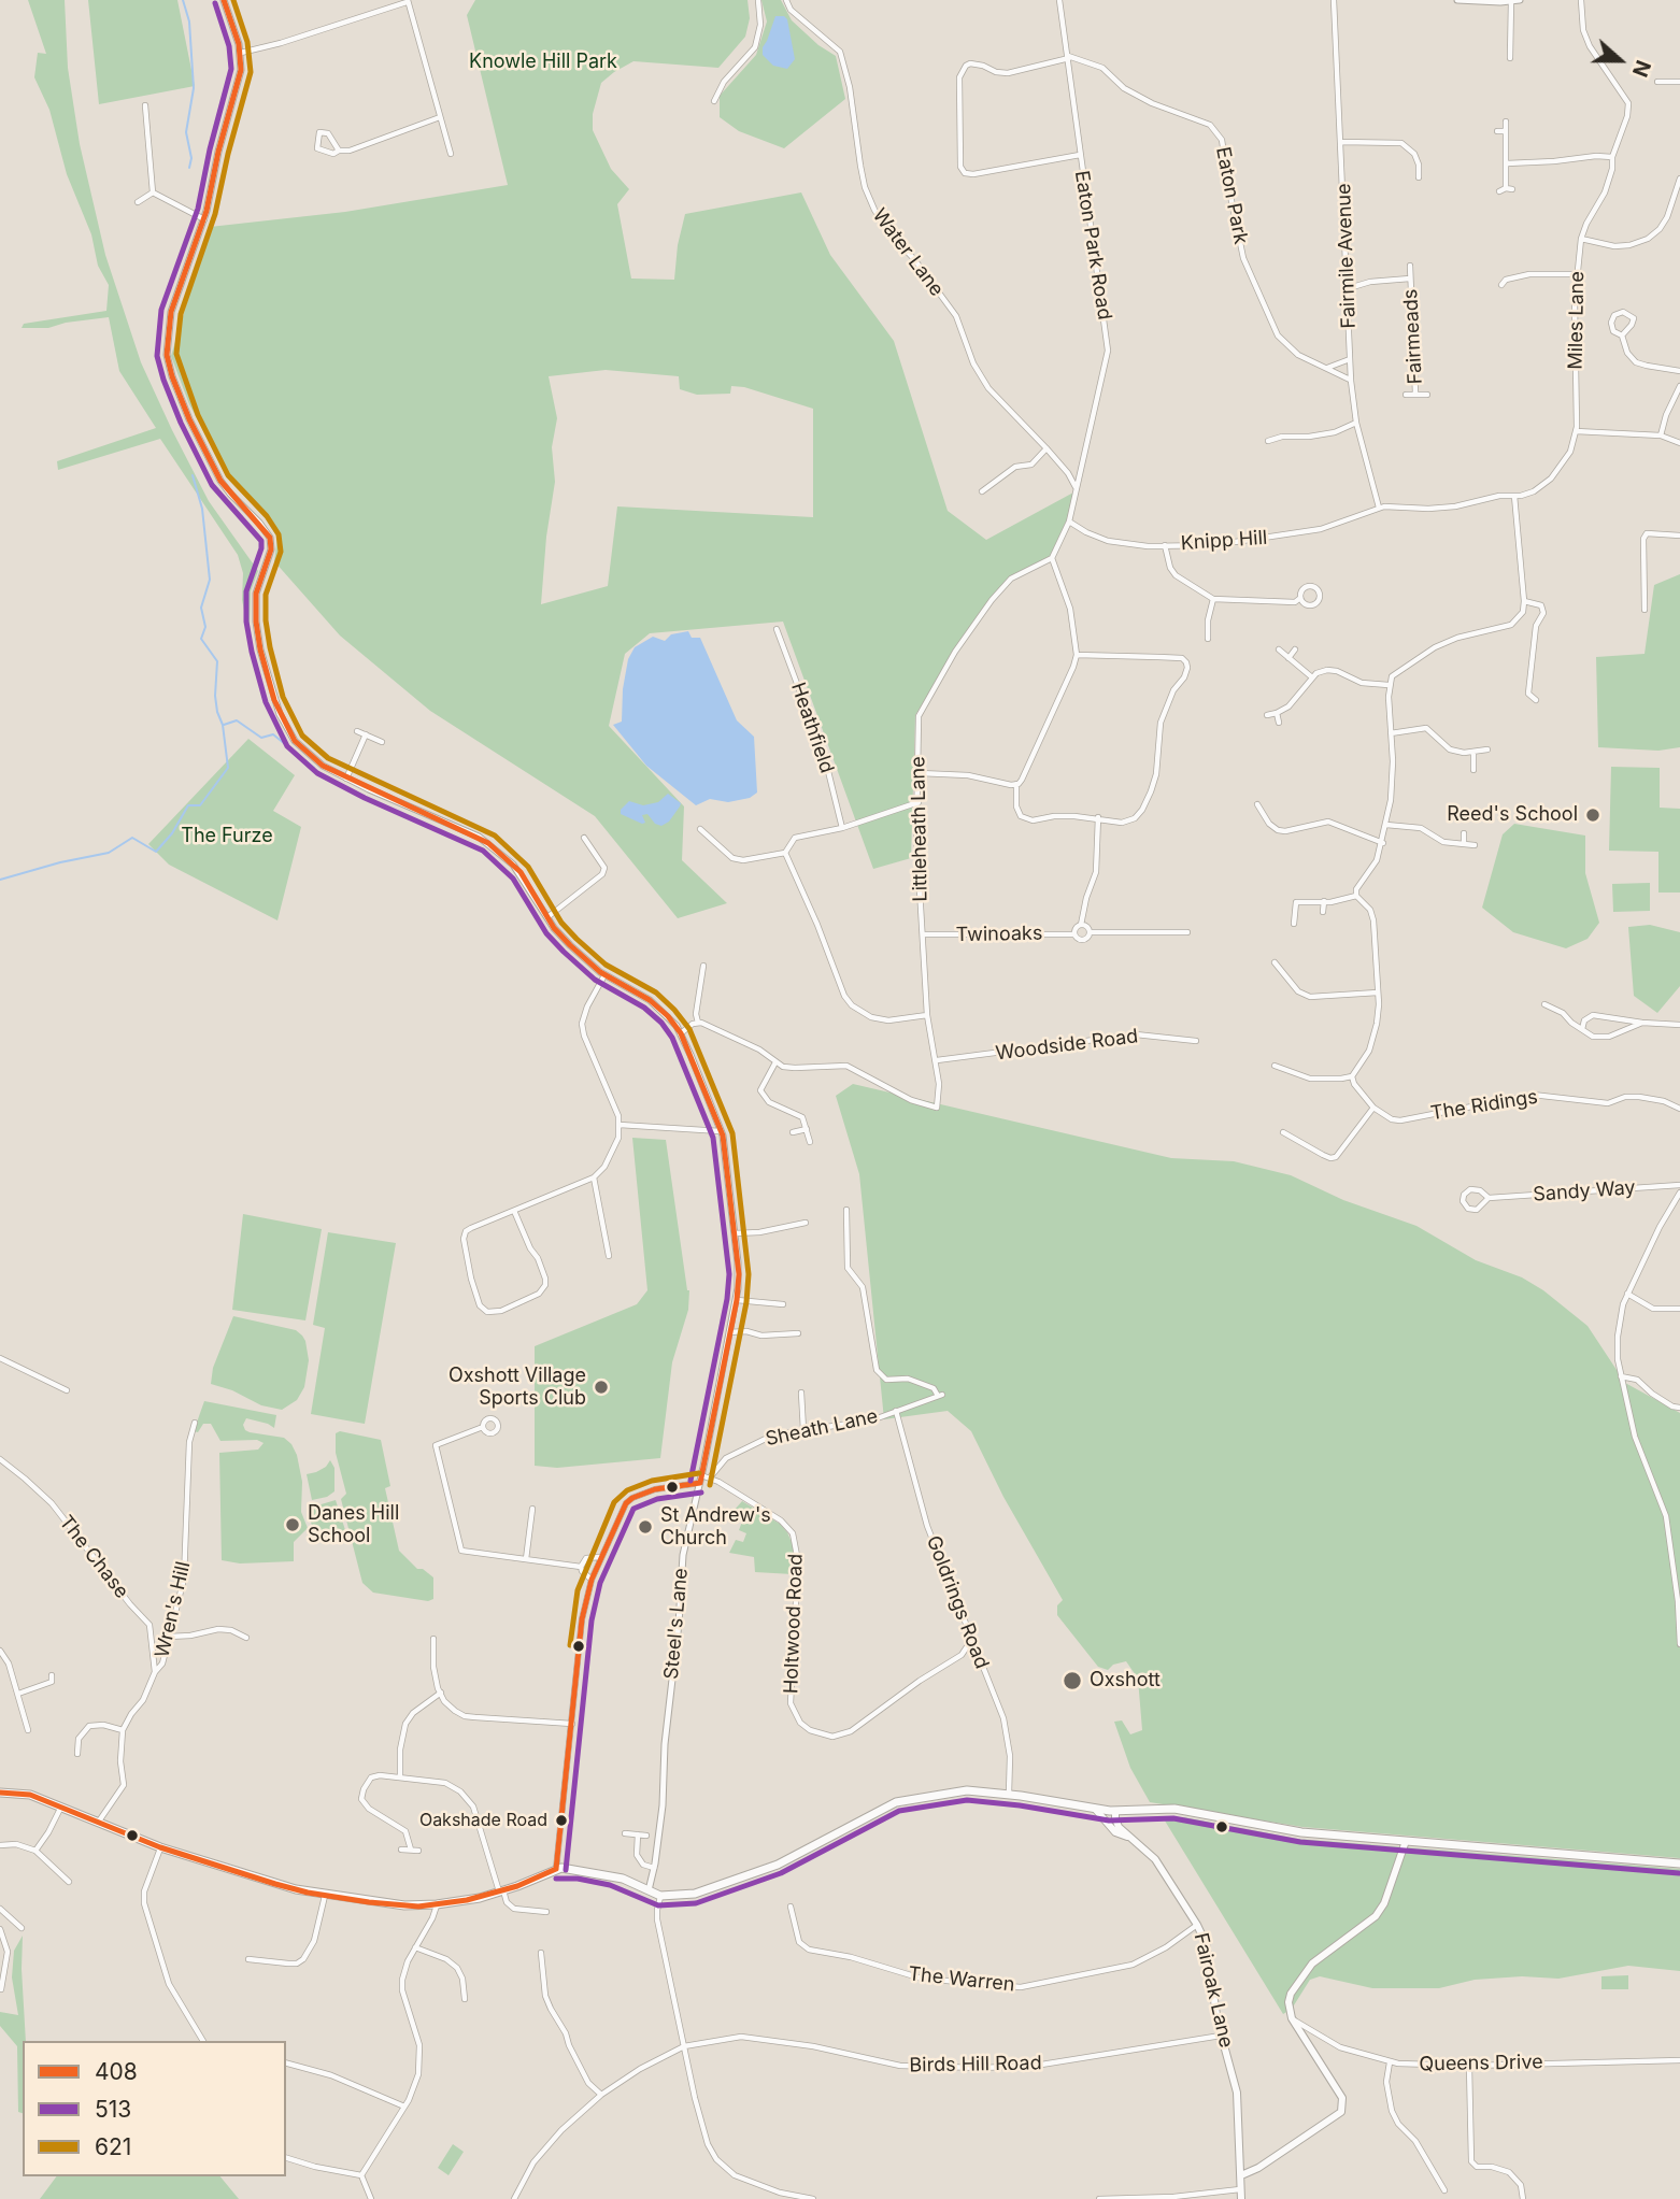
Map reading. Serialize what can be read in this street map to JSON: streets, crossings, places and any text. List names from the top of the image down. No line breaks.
{"streets":{"main road":["Fairoak Lane"],"street":["Eaton Park","Eaton Park Road","Water Lane","Fairmile Avenue","Miles Lane","Fairmeads","Knipp Hill","Heathfield","Littleheath Lane","Twinoaks","Woodside Road","The Ridings","Sandy Way","Sheath Lane","The Chase","Goldrings Road","Wren's Hill","Steel's Lane","Holtwood Road","The Warren","Queens Drive","Birds Hill Road"]},"crossings":[["Eaton Park","Eaton Park Road"],["Eaton Park","Fairmile Avenue"],["Eaton Park Road","Water Lane"],["Fairmile Avenue","Miles Lane"],["Fairmile Avenue","Fairmeads"],["Fairmile Avenue","Knipp Hill"],["Miles Lane","Knipp Hill"],["Littleheath Lane","Twinoaks"],["Littleheath Lane","Woodside Road"],["Sheath Lane","Goldrings Road"],["Sheath Lane","Holtwood Road"],["The Chase","Wren's Hill"],["Goldrings Road","Holtwood Road"],["Steel's Lane","Holtwood Road"],["The Warren","Fairoak Lane"],["Fairoak Lane","Birds Hill Road"]],"parks":["Knowle Hill Park","The Furze"],"places":["Reed's School","Oxshott Village Sports Club","Danes Hill School","St Andrew's Church","Oxshott","Oakshade Road"],"lines":["transit line 408","transit line 621","transit line 513"],"legend":["408","513","621"],"north":"right"}
